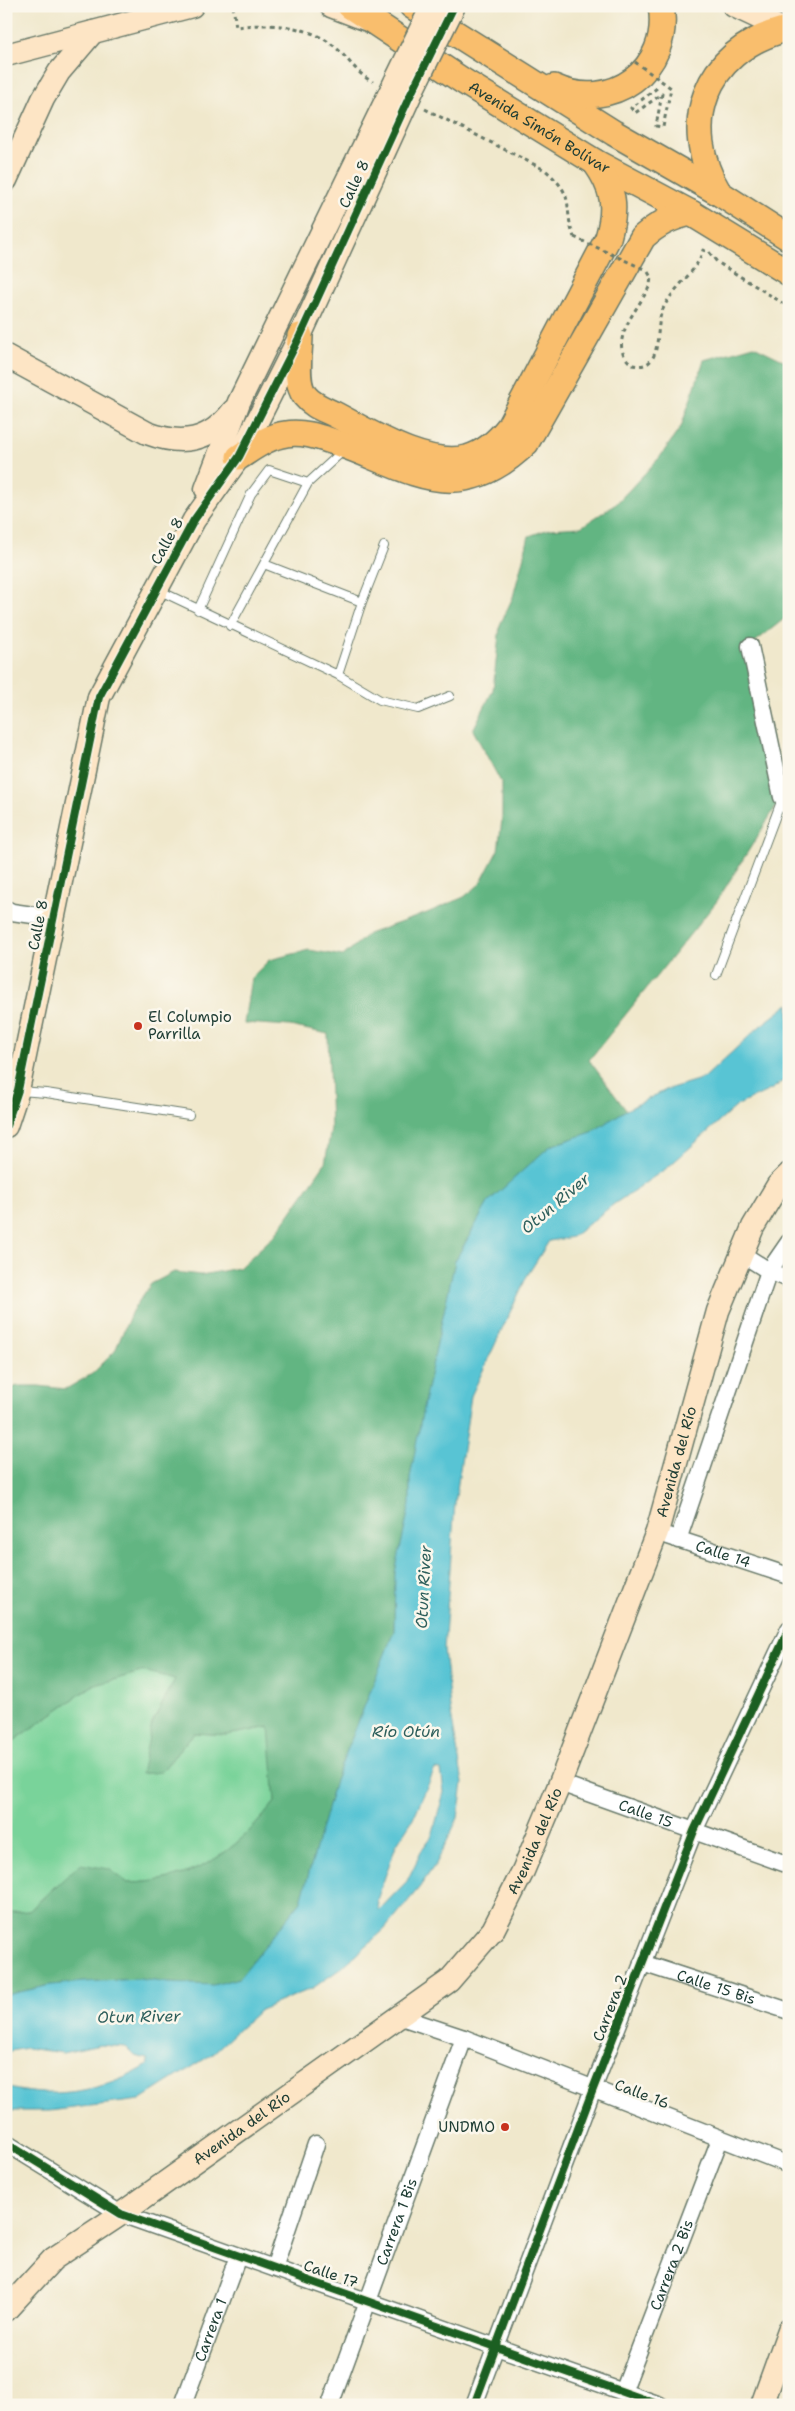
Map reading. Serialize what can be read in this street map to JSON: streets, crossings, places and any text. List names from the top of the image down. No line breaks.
{"streets":{"main road":["Avenida Simón Bolívar"],"street":["Calle 8","Avenida del Río","Calle 14","Calle 15","Calle 15 Bis","Carrera 2","Calle 16","Carrera 1 Bis","Carrera 2 Bis","Calle 17","Carrera 1"]},"crossings":[["Avenida del Río","Calle 14"],["Avenida del Río","Calle 15"],["Avenida del Río","Calle 16"],["Avenida del Río","Calle 17"],["Calle 15","Carrera 2"],["Calle 15 Bis","Carrera 2"],["Carrera 2","Calle 16"],["Carrera 2","Calle 17"],["Calle 16","Carrera 1 Bis"],["Calle 16","Carrera 2 Bis"],["Carrera 1 Bis","Calle 17"],["Carrera 2 Bis","Calle 17"],["Calle 17","Carrera 1"]],"water":["Otun River","Río Otún"],"places":["El Columpio Parrilla","UNDMO"]}
